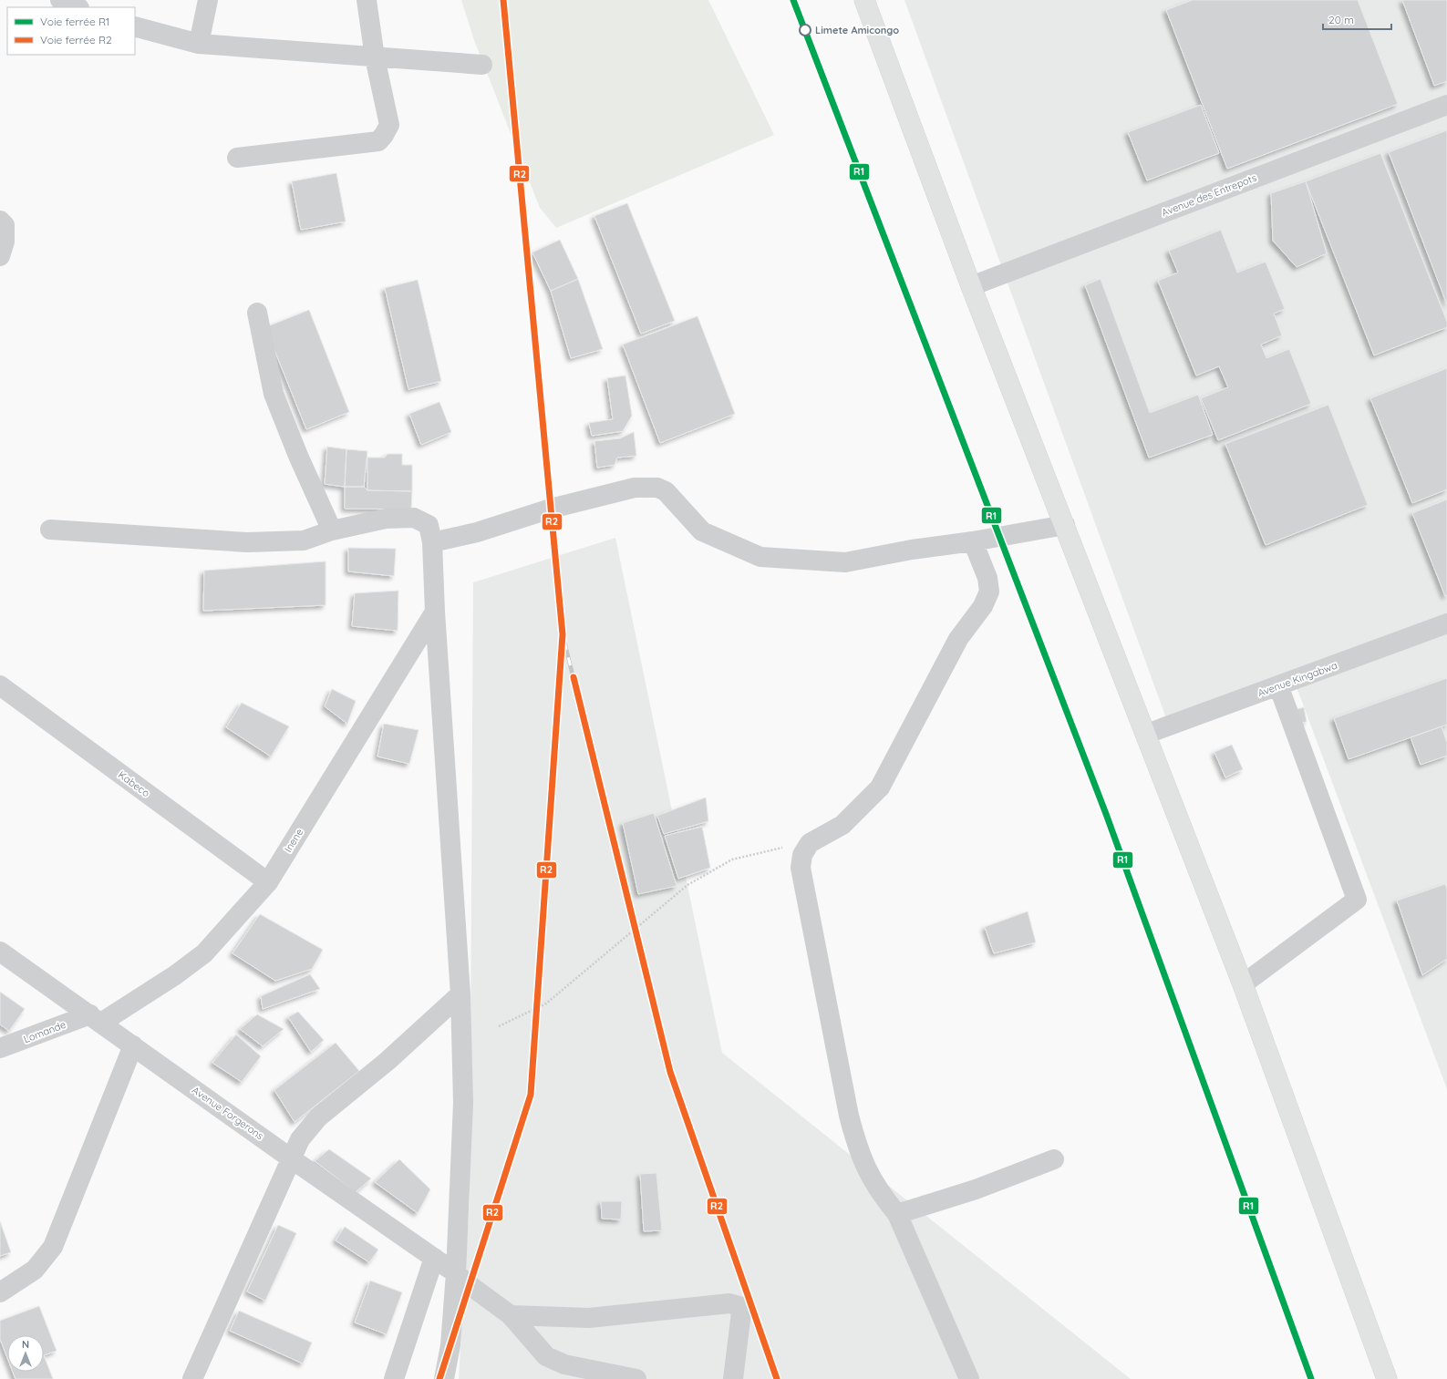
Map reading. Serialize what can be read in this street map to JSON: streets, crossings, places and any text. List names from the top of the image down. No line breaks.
{"streets":{"street":["Avenue des Entrepots","Avenue Kingabwa","Kabeco","Inene","Lomande","Avenue Forgerons"]},"crossings":[["Kabeco","Inene"],["Inene","Lomande"],["Inene","Avenue Forgerons"],["Lomande","Avenue Forgerons"]],"places":["Limete Amicongo"],"lines":["rail line R1","rail line R2"],"legend":["Voie ferrée R1","Voie ferrée R2"],"scale_bar":"20 m","north":"top"}
